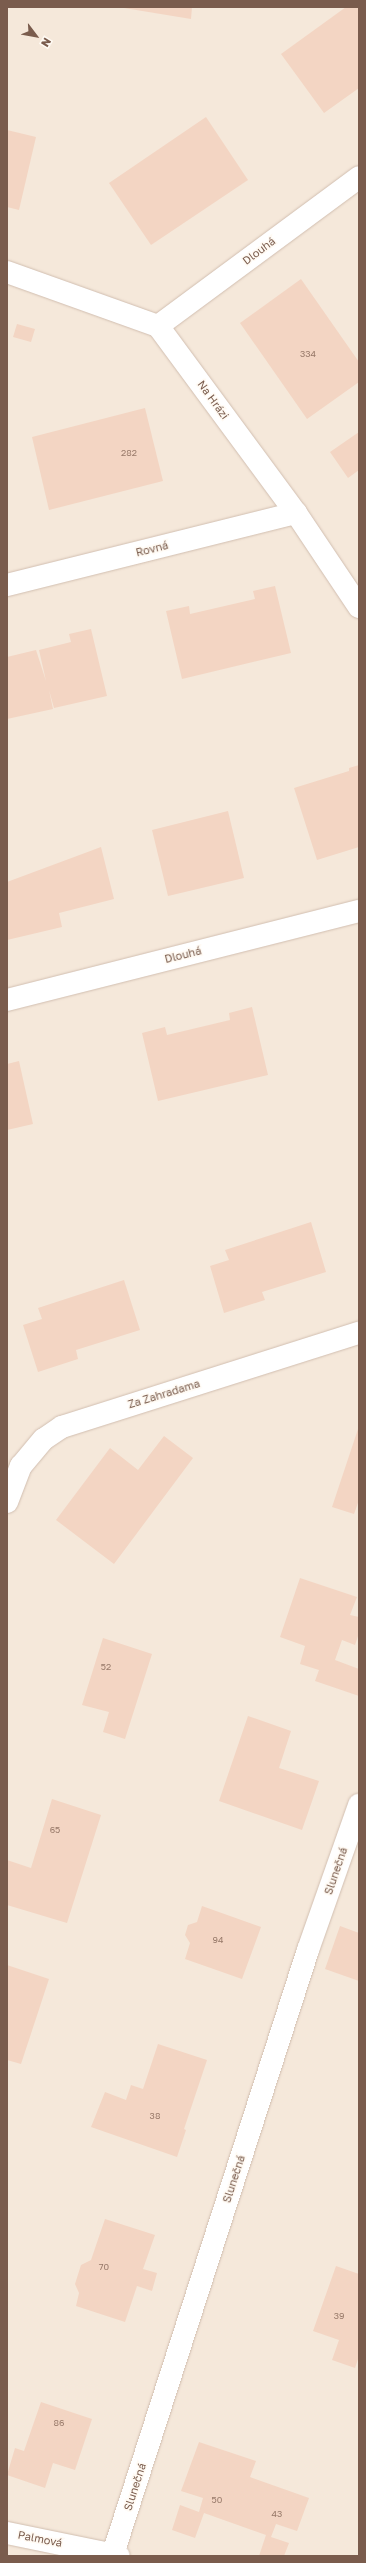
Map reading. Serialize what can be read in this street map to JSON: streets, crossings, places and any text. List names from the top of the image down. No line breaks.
{"streets":{"street":["Dlouhá","Na Hrázi","Rovná","Za Zahradama","Slunečná","Palmová"]},"crossings":[["Dlouhá","Na Hrázi"],["Na Hrázi","Rovná"],["Slunečná","Palmová"]],"house_numbers":["334","282","52","65","94","38","70","39","86","50","43"],"north":"bottom right"}
